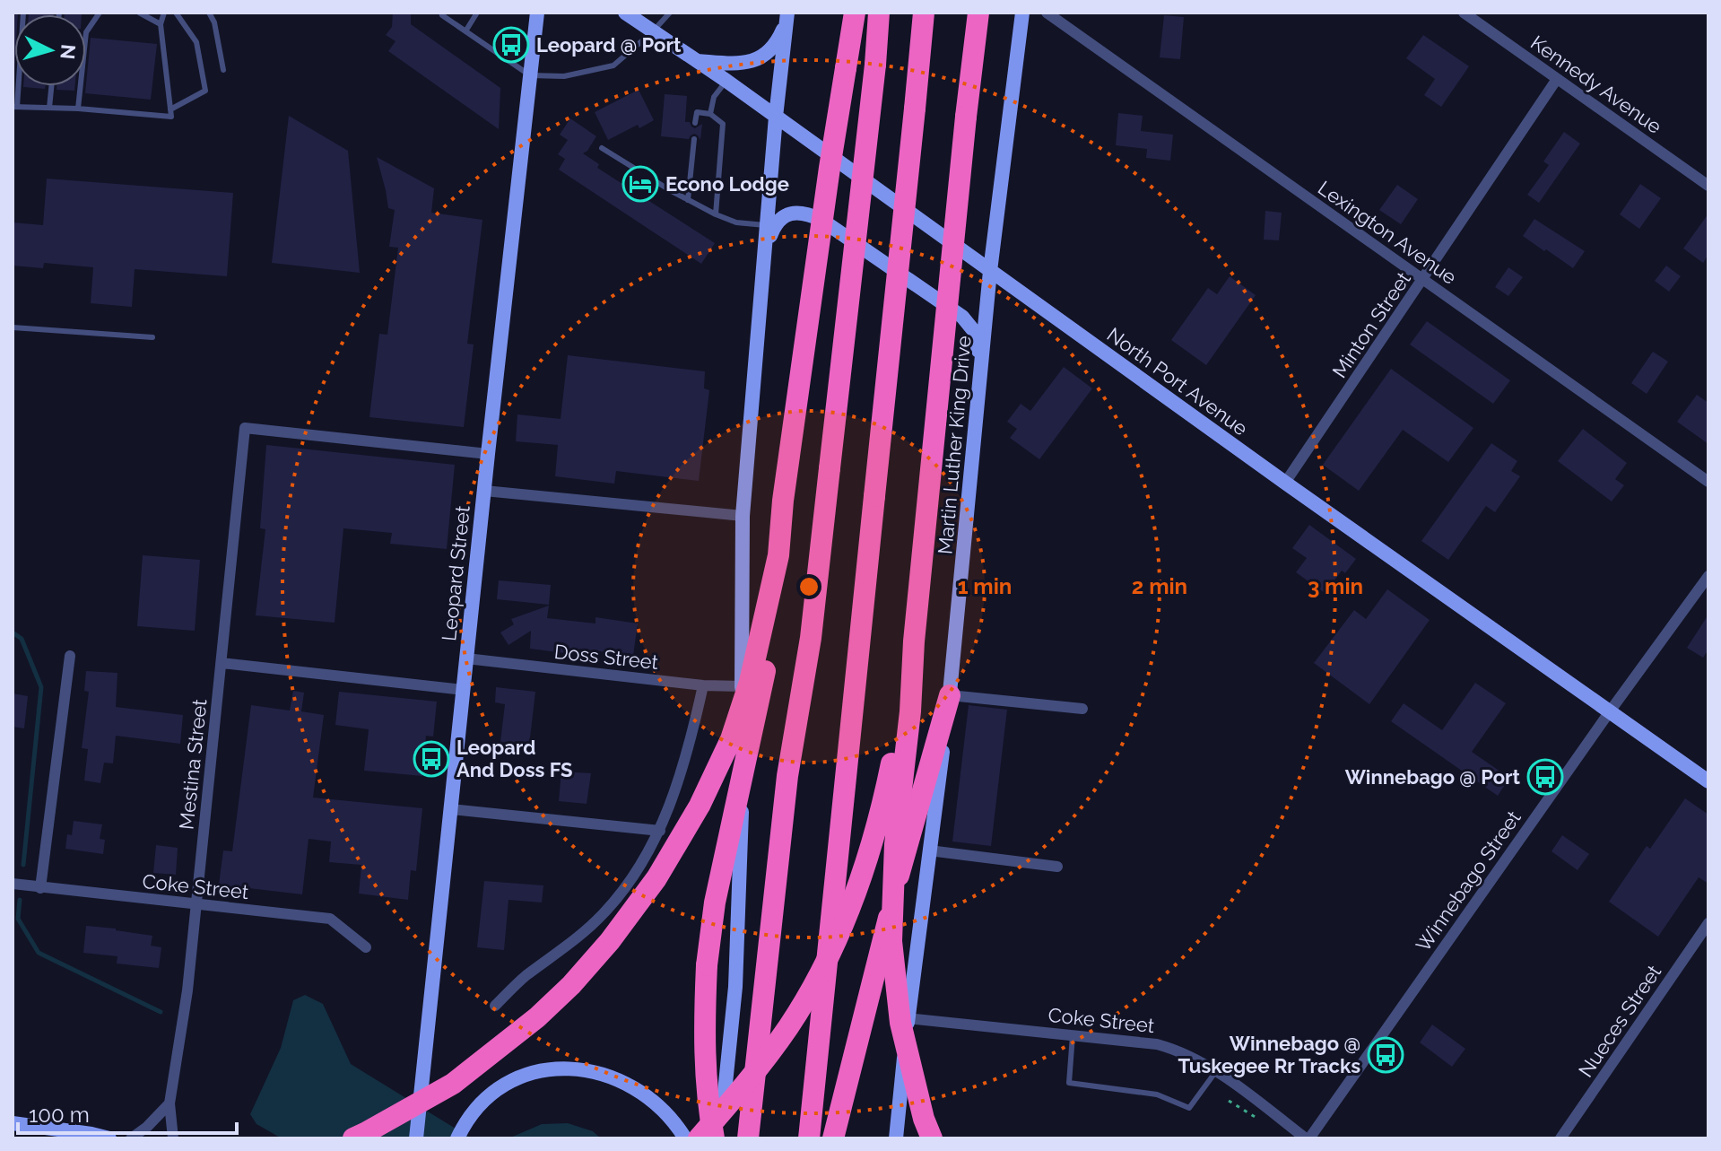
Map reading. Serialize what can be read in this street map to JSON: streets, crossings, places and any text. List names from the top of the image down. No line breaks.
{"streets":{"main road":["North Port Avenue","Martin Luther King Drive","Leopard Street"],"street":["Kennedy Avenue","Lexington Avenue","Minton Street","Doss Street","Mestina Street","Winnebago Street","Coke Street","Nueces Street"]},"crossings":[["Kennedy Avenue","Minton Street"],["Lexington Avenue","Minton Street"],["Minton Street","North Port Avenue"],["North Port Avenue","Martin Luther King Drive"],["North Port Avenue","Winnebago Street"],["Martin Luther King Drive","Coke Street"],["Leopard Street","Doss Street"],["Leopard Street","Mestina Street"],["Mestina Street","Coke Street"],["Winnebago Street","Coke Street"]],"places":{"bus stop":["Leopard @ Port","Leopard And Doss FS","Winnebago @ Port","Winnebago @ Tuskegee Rr Tracks"],"hotel":["Econo Lodge"]},"scale_bar":"100 m","north":"right","rings":["1 min","2 min","3 min"]}
